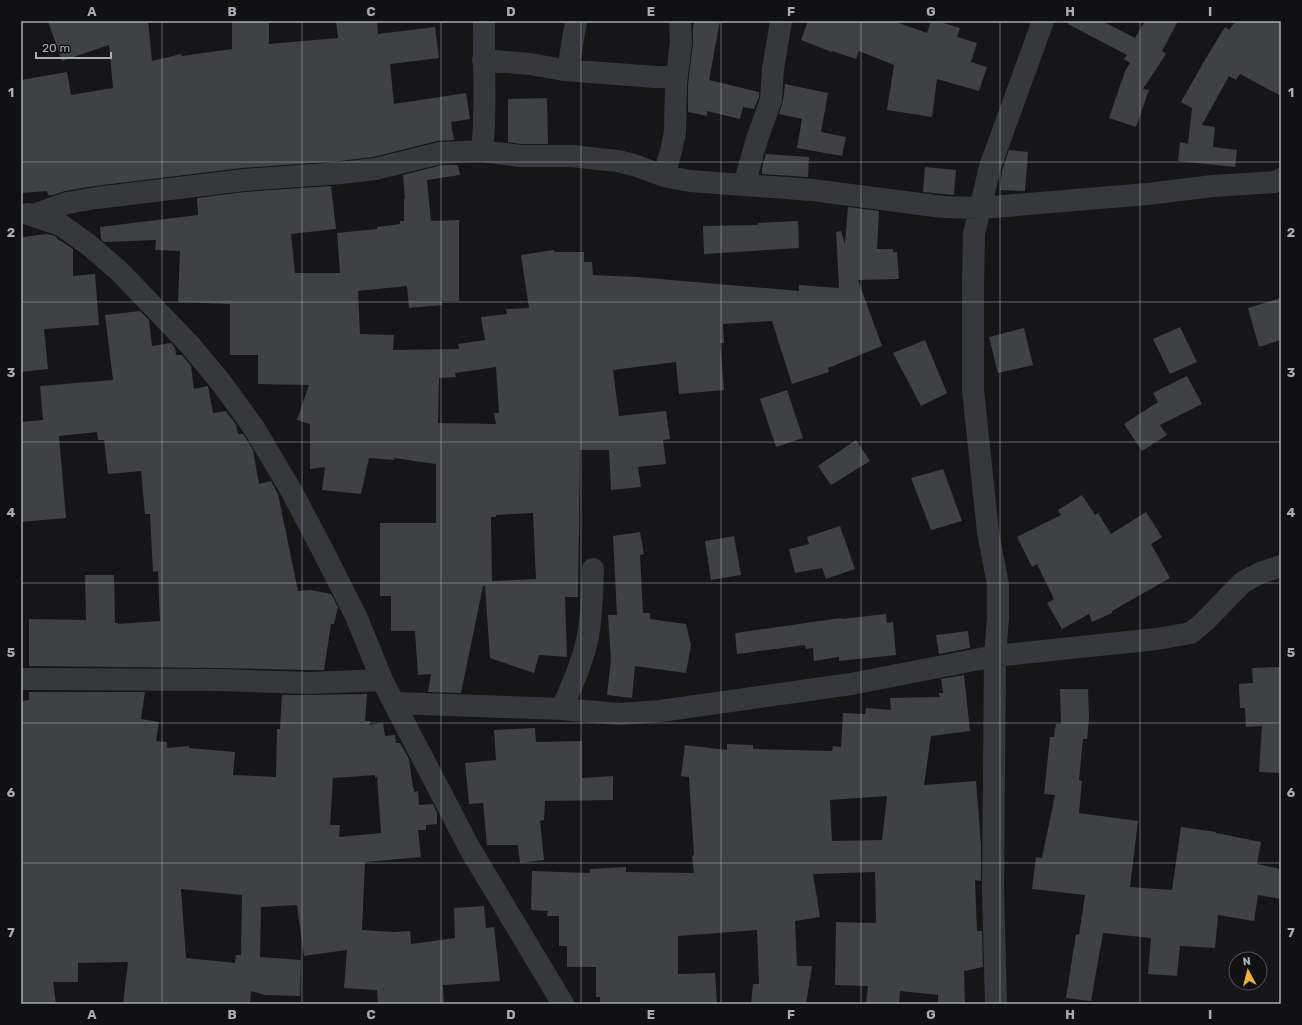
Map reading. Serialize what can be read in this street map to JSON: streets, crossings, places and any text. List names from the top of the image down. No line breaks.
{"scale_bar":"20 m","north":"top","grid":{"columns":["A","B","C","D","E","F","G","H","I"],"rows":["1","2","3","4","5","6","7"]}}
